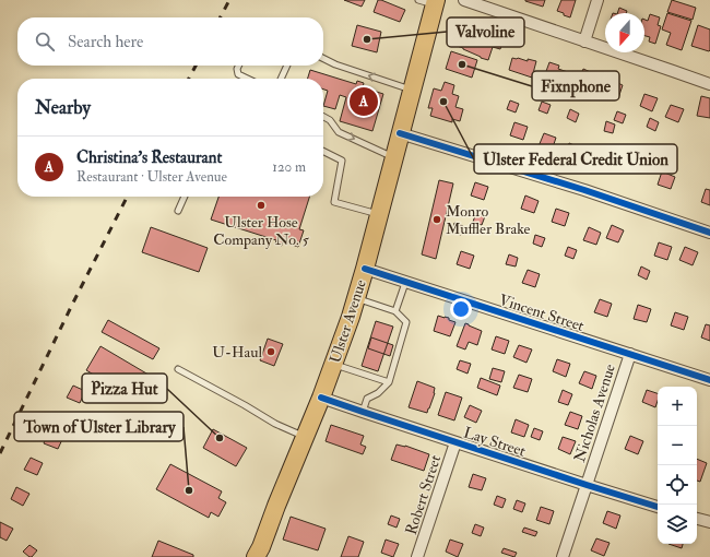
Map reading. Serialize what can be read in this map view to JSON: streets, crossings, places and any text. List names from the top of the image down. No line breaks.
{"streets":{"main road":["Ulster Avenue"],"street":["Vincent Street","Nicholas Avenue","Lay Street","Robert Street"]},"crossings":[["Vincent Street","Ulster Avenue"],["Vincent Street","Nicholas Avenue"],["Ulster Avenue","Lay Street"],["Nicholas Avenue","Lay Street"],["Lay Street","Robert Street"]],"places":["Valvoline","Fixnphone","Ulster Federal Credit Union","Ulster Hose Company No. 5","Monro Muffler Brake","U-Haul","Pizza Hut","Town of Ulster Library"],"north":"bottom","page":{"search":"Search here","heading":"Nearby","pins":"A","list":[{"mark":"A","name":"Christina's Restaurant","note":"Restaurant · Ulster Avenue","value":"120 m"}],"map_buttons":["+","−"]}}
